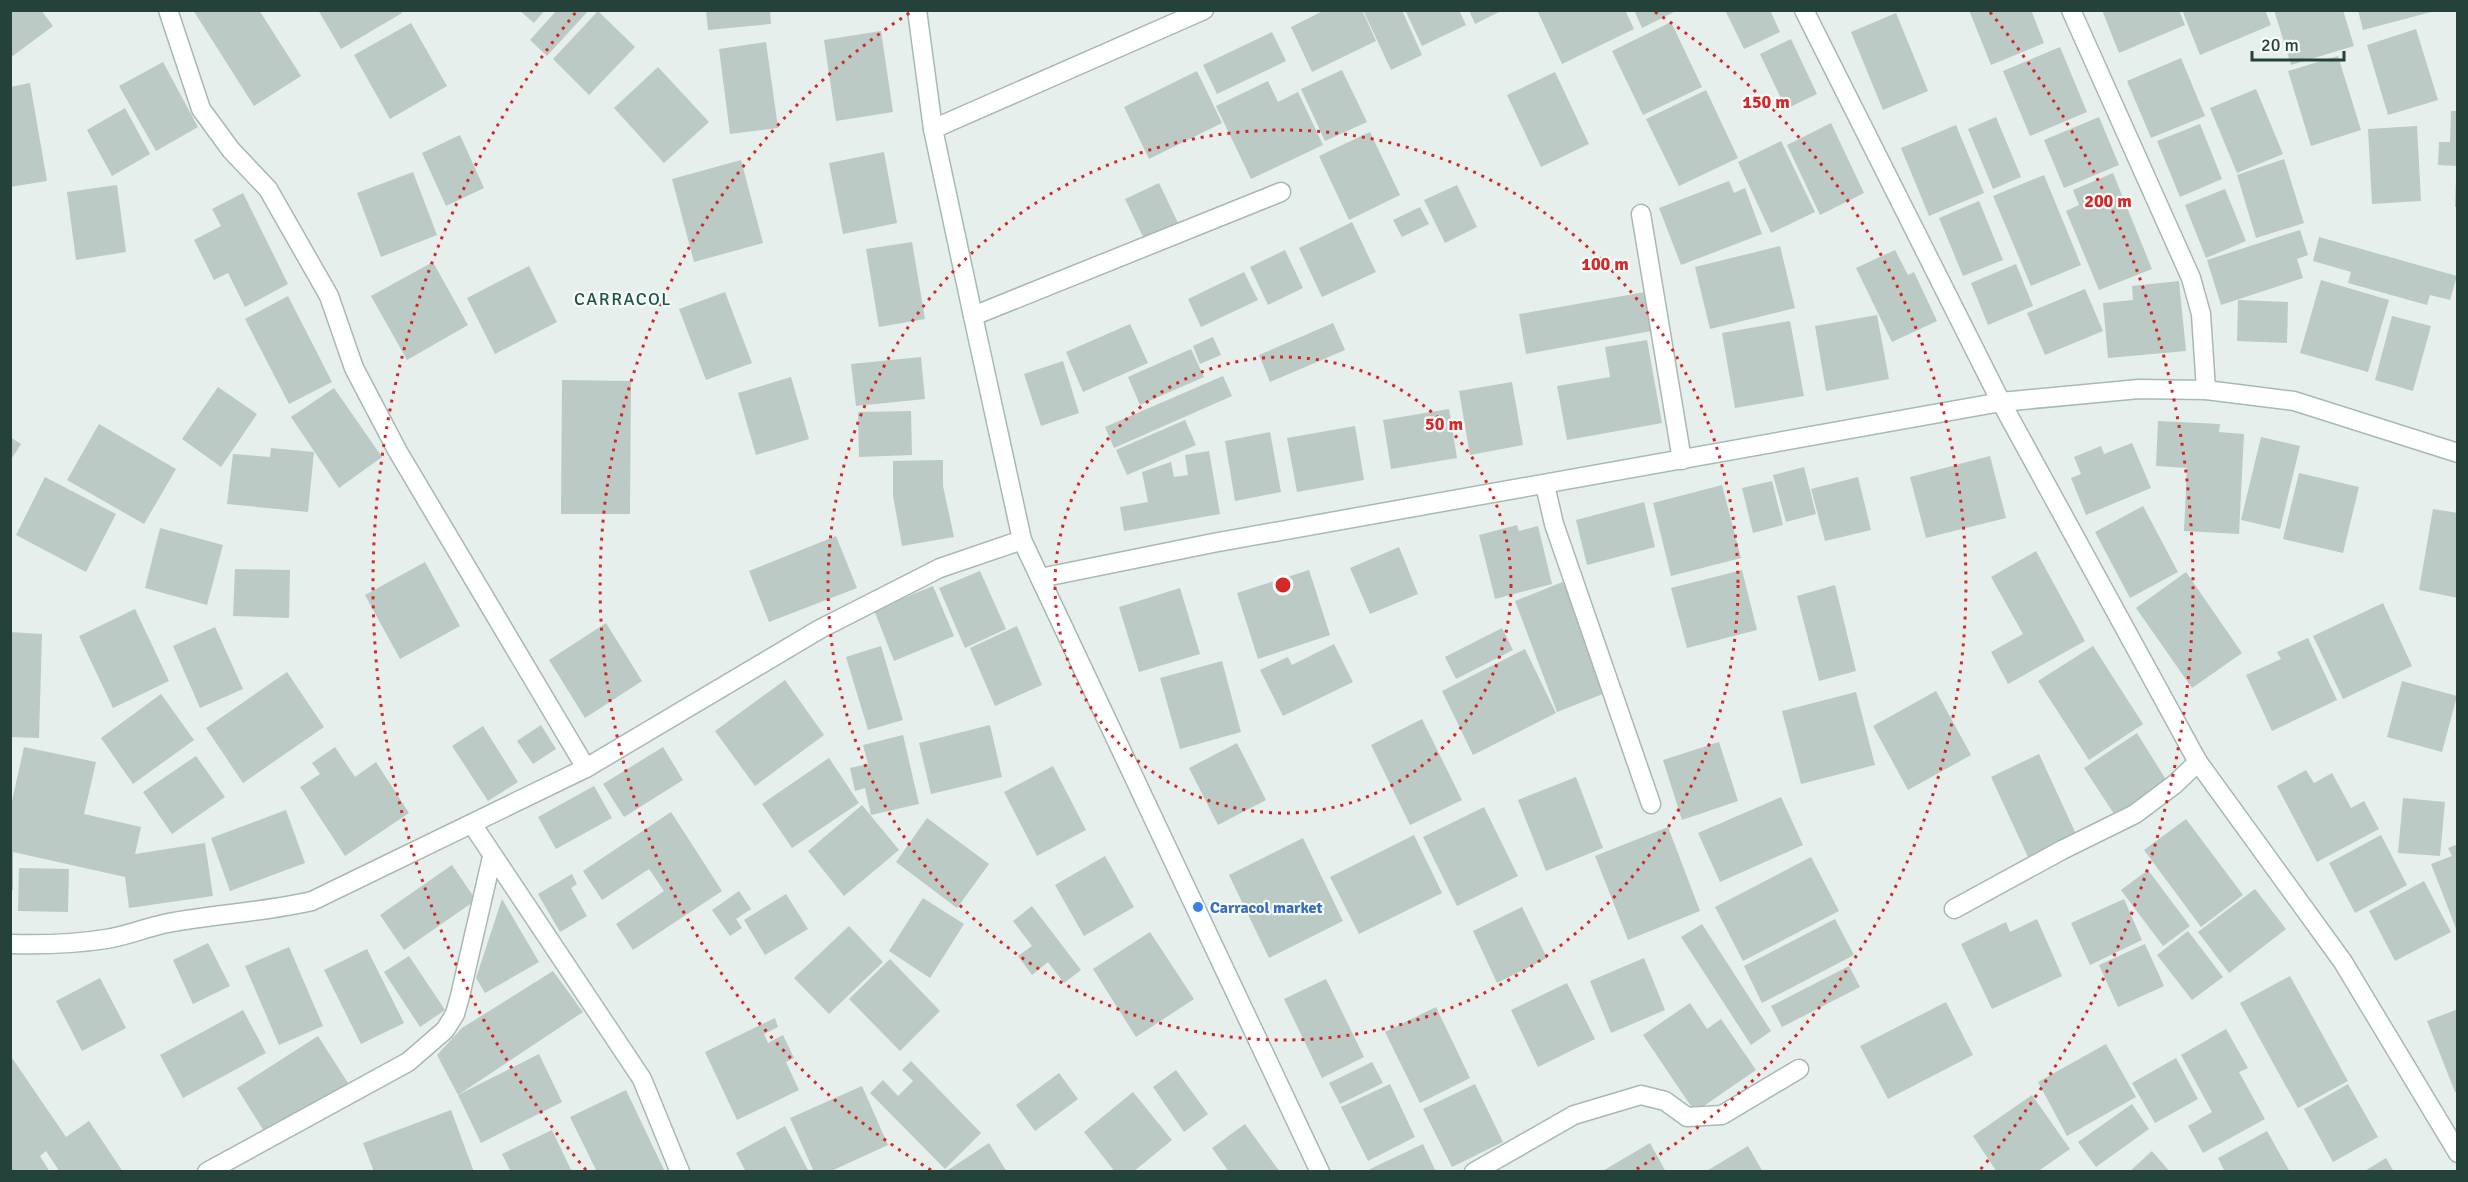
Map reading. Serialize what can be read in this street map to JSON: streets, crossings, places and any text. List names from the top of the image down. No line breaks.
{"districts":["CARRACOL"],"places":["Carracol market"],"scale_bar":"20 m","rings":["150 m","200 m","100 m","50 m"]}
